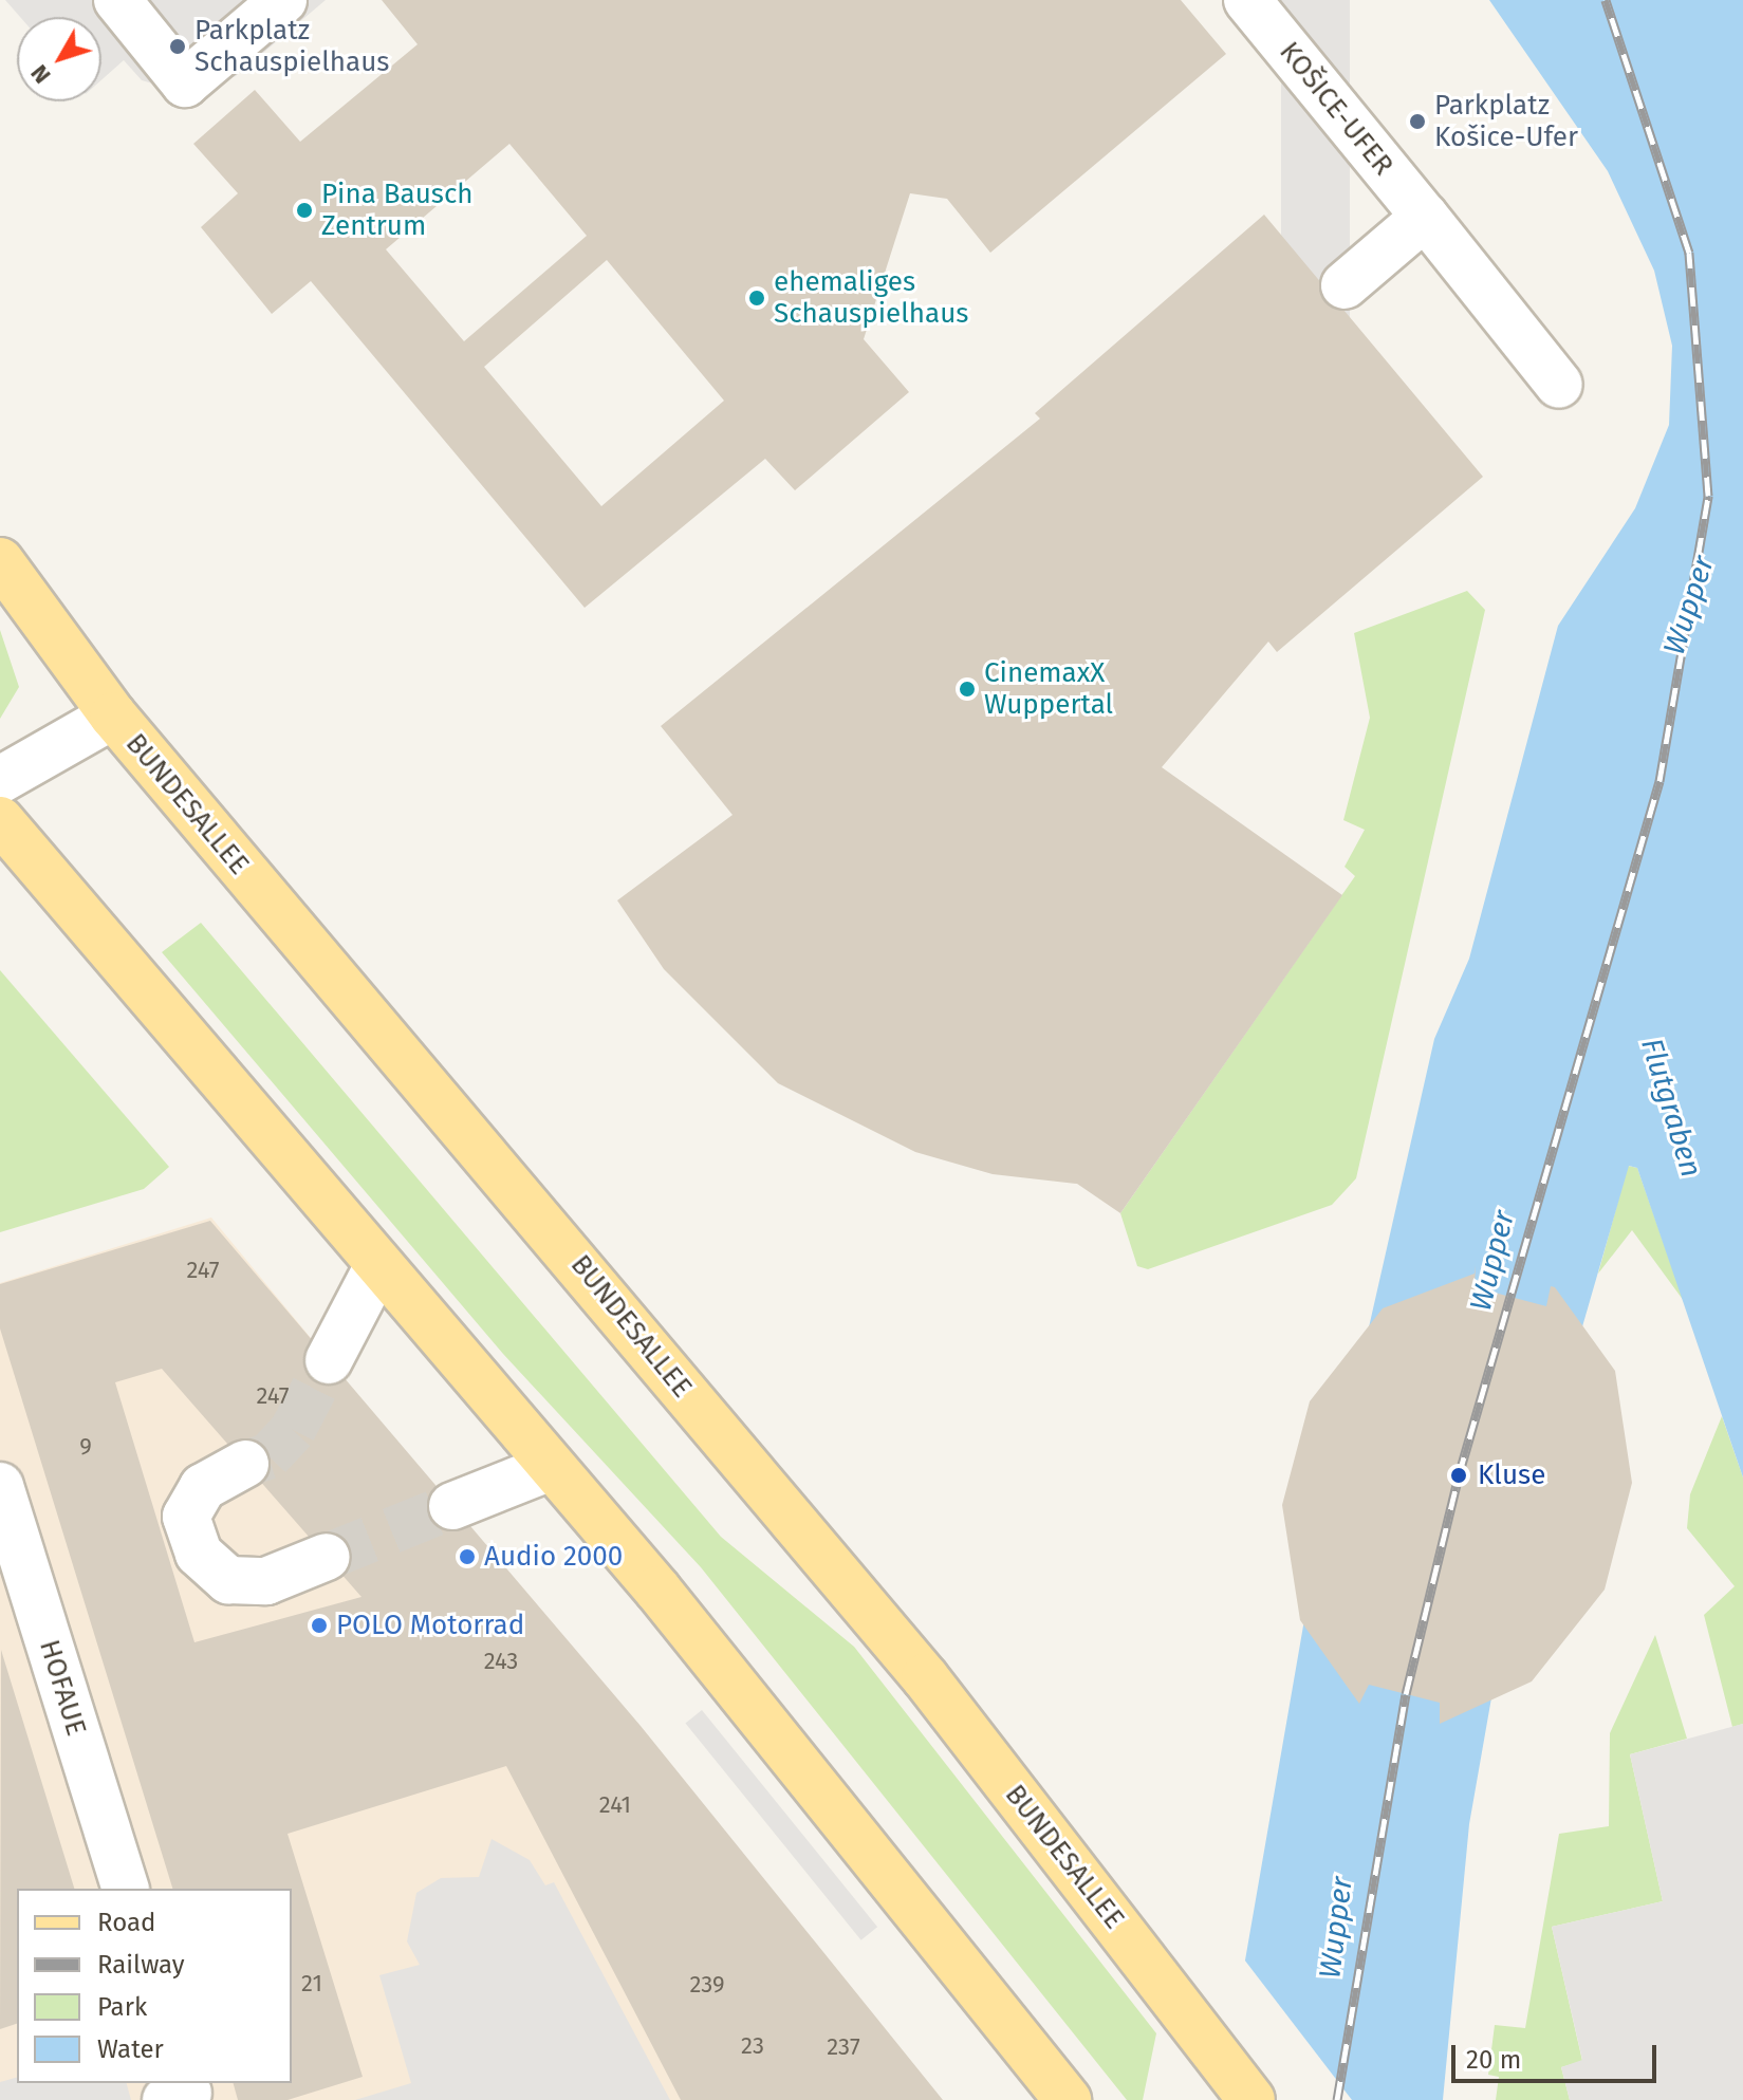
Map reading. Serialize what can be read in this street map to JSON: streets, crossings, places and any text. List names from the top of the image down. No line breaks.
{"streets":{"main road":["BUNDESALLEE"],"street":["KOŠICE-UFER","HOFAUE"]},"water":["Wupper","Flutgraben"],"places":["Parkplatz Schauspielhaus","Parkplatz Košice-Ufer","Pina Bausch Zentrum","ehemaliges Schauspielhaus","CinemaxX Wuppertal","Kluse","Audio 2000","POLO Motorrad"],"house_numbers":["247","247","9","243","241","21","239","23","237"],"legend":["Road","Railway","Park","Water"],"scale_bar":"20 m","north":"bottom left"}
